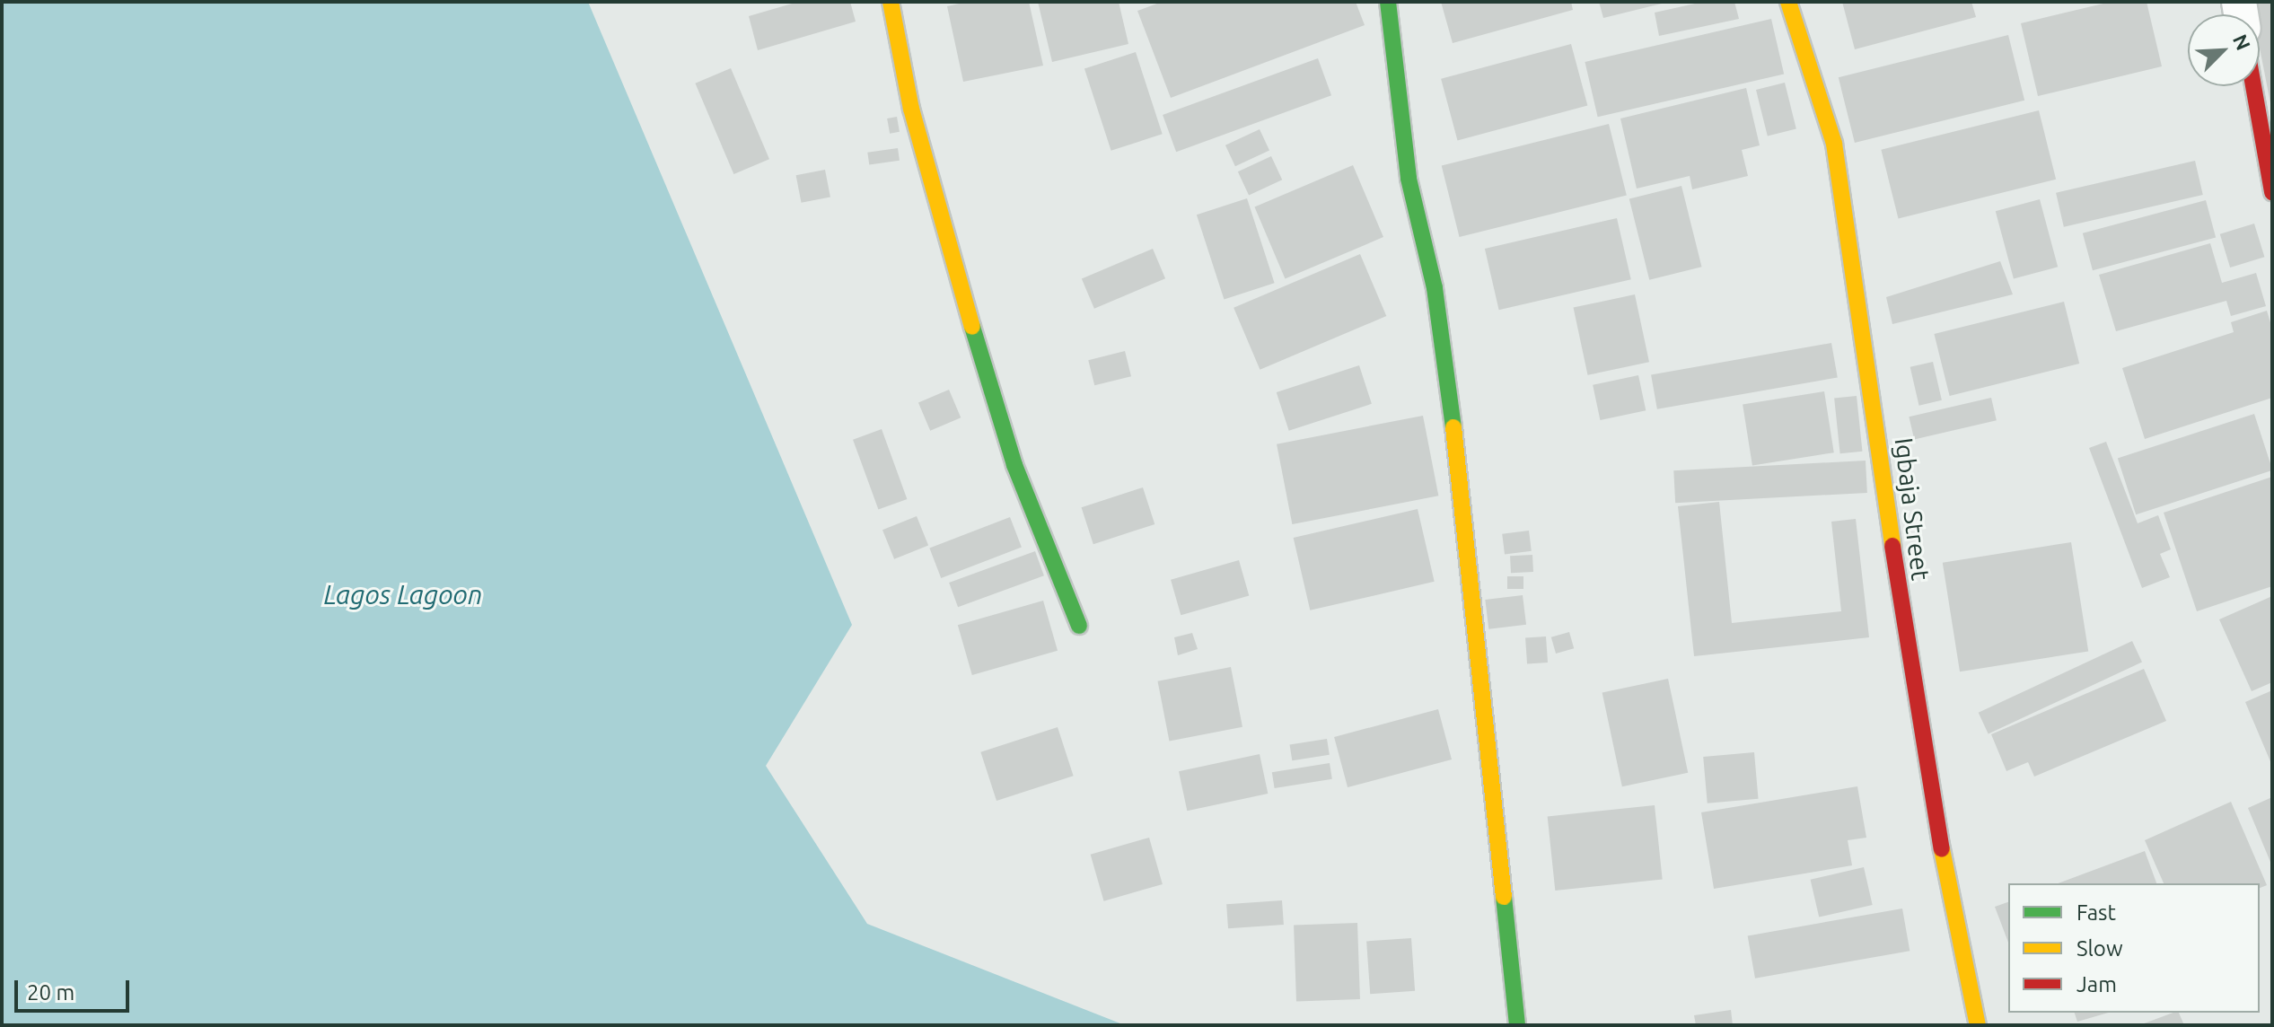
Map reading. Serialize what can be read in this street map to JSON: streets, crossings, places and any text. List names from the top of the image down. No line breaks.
{"streets":{"street":["Igbaja Street"]},"water":["Lagos Lagoon"],"legend":["Fast","Slow","Jam"],"scale_bar":"20 m","north":"top right"}
